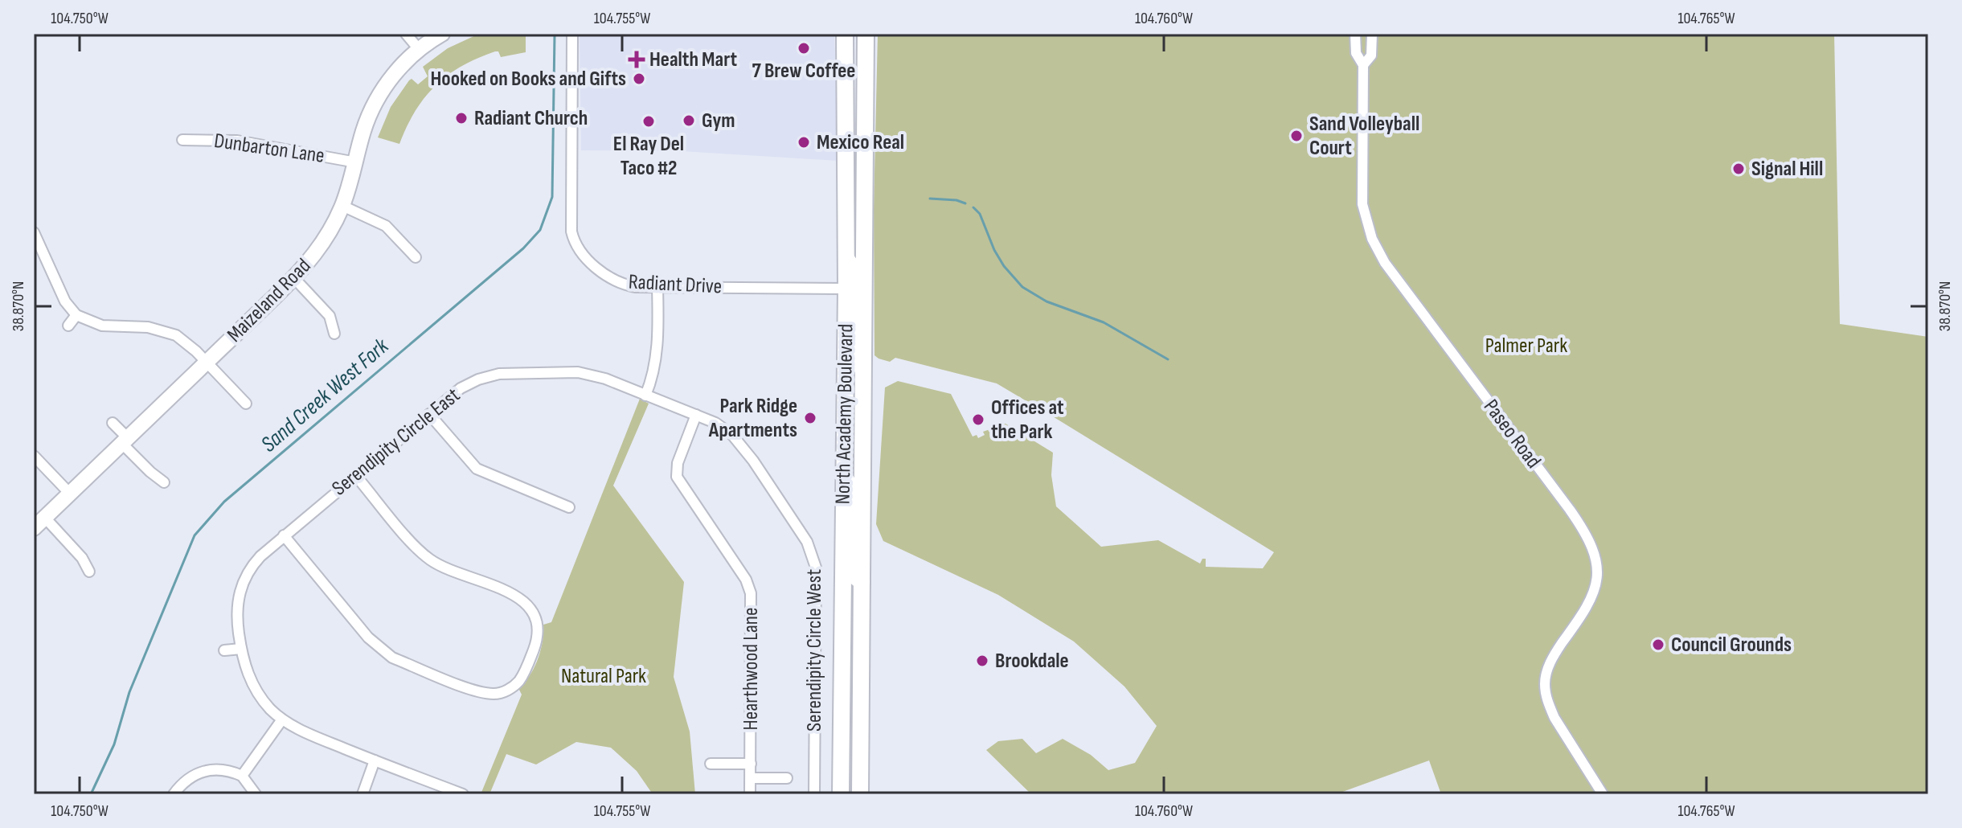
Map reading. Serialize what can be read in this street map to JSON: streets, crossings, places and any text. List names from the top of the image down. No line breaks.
{"streets":{"main road":["Maizeland Road","North Academy Boulevard"],"street":["Dunbarton Lane","Radiant Drive","Paseo Road","Serendipity Circle East","Serendipity Circle West","Hearthwood Lane"]},"crossings":[["Dunbarton Lane","Maizeland Road"],["Radiant Drive","North Academy Boulevard"],["Serendipity Circle East","Serendipity Circle West"],["Serendipity Circle West","Hearthwood Lane"]],"water":["Sand Creek West Fork"],"parks":["Palmer Park","Natural Park"],"places":{"other":["7 Brew Coffee","Hooked on Books and Gifts","Radiant Church","Gym","El Ray Del Taco #2","Sand Volleyball Court","Mexico Real","Signal Hill","Park Ridge Apartments","Offices at the Park","Council Grounds","Brookdale"],"health":["Health Mart"]},"coordinates":["104.750°W","104.755°W","104.760°W","104.765°W","38.870°N"]}
